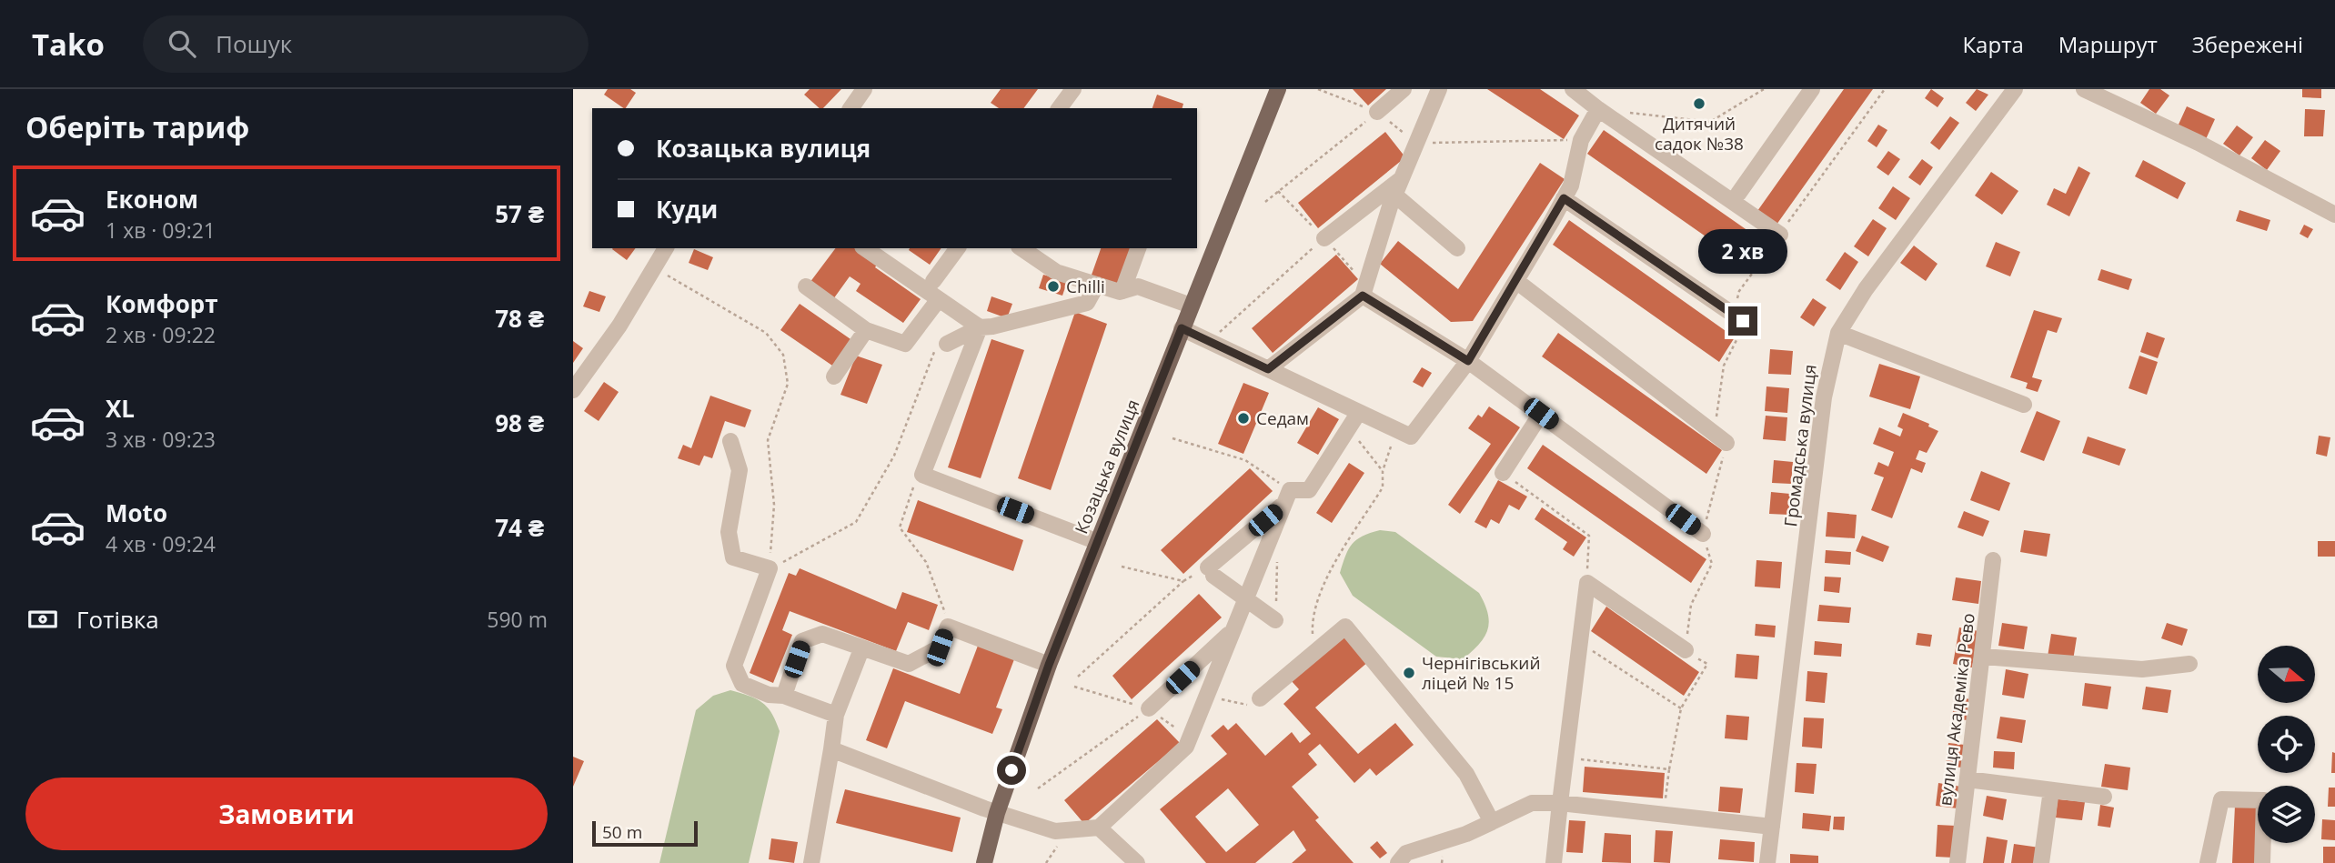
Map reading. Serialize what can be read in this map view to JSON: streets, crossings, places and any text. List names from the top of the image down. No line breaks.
{"streets":{"main road":["Козацька вулиця"],"street":["Громадська вулиця","вулиця Академіка Рево"]},"places":["Дитячий садок №38","Chilli","Седам","Чернігівський ліцей № 15"],"scale_bar":"50 m","north":"right","page":{"header":"Tako","search":"Пошук","nav":["Карта","Маршрут","Збережені"],"heading":"Оберіть тариф","banner":["Козацька вулиця","Куди"],"list":[{"name":"Економ","note":"1 хв · 09:21","value":"57 ₴"},{"name":"Комфорт","note":"2 хв · 09:22","value":"78 ₴"},{"name":"XL","note":"3 хв · 09:23","value":"98 ₴"},{"name":"Moto","note":"4 хв · 09:24","value":"74 ₴"}],"bubble":"2 хв","pay":["Готівка","590 m"],"buttons":"Замовити","scale":"50 m"}}
